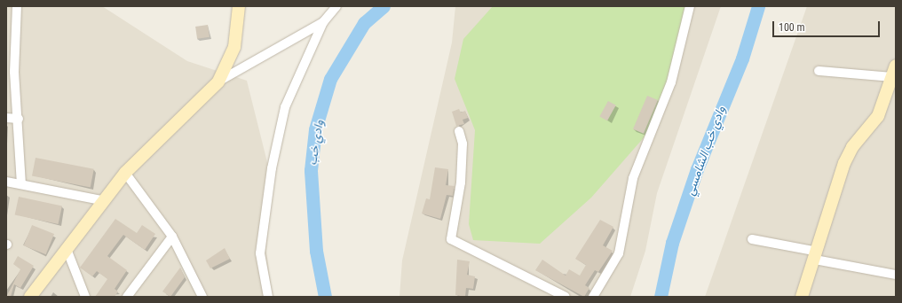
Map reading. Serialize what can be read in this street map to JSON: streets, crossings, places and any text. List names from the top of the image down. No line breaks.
{"water":["وادي خب","وادي خب الشامسي"],"scale_bar":"100 m"}
